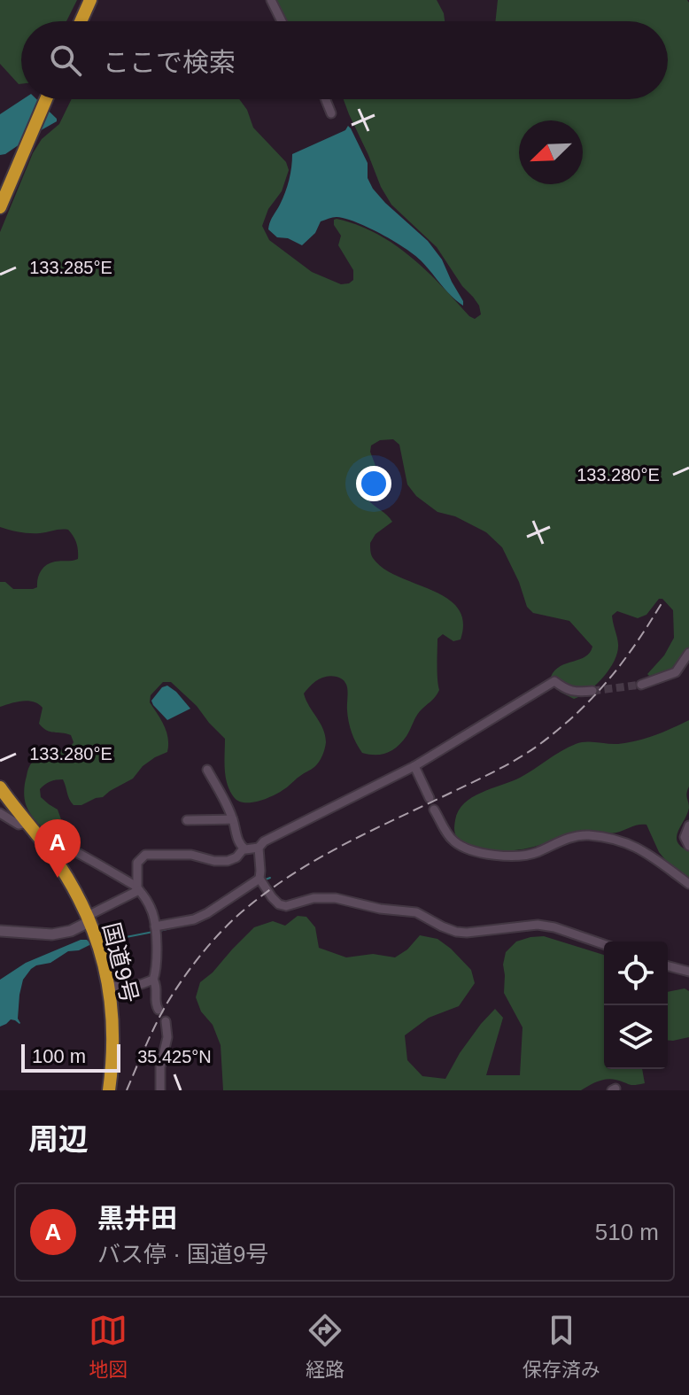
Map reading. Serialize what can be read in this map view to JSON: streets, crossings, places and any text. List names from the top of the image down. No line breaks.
{"streets":{"highway":["国道9号"]},"scale_bar":"100 m","north":"bottom left","page":{"search":"ここで検索","pins":"A","scale":"100 m","heading":"周辺","list":[{"mark":"A","name":"黒井田","note":"バス停 · 国道9号","value":"510 m"}],"nav":["地図","経路","保存済み"]},"coordinates":["133.285°E","133.280°E","35.425°N"]}
